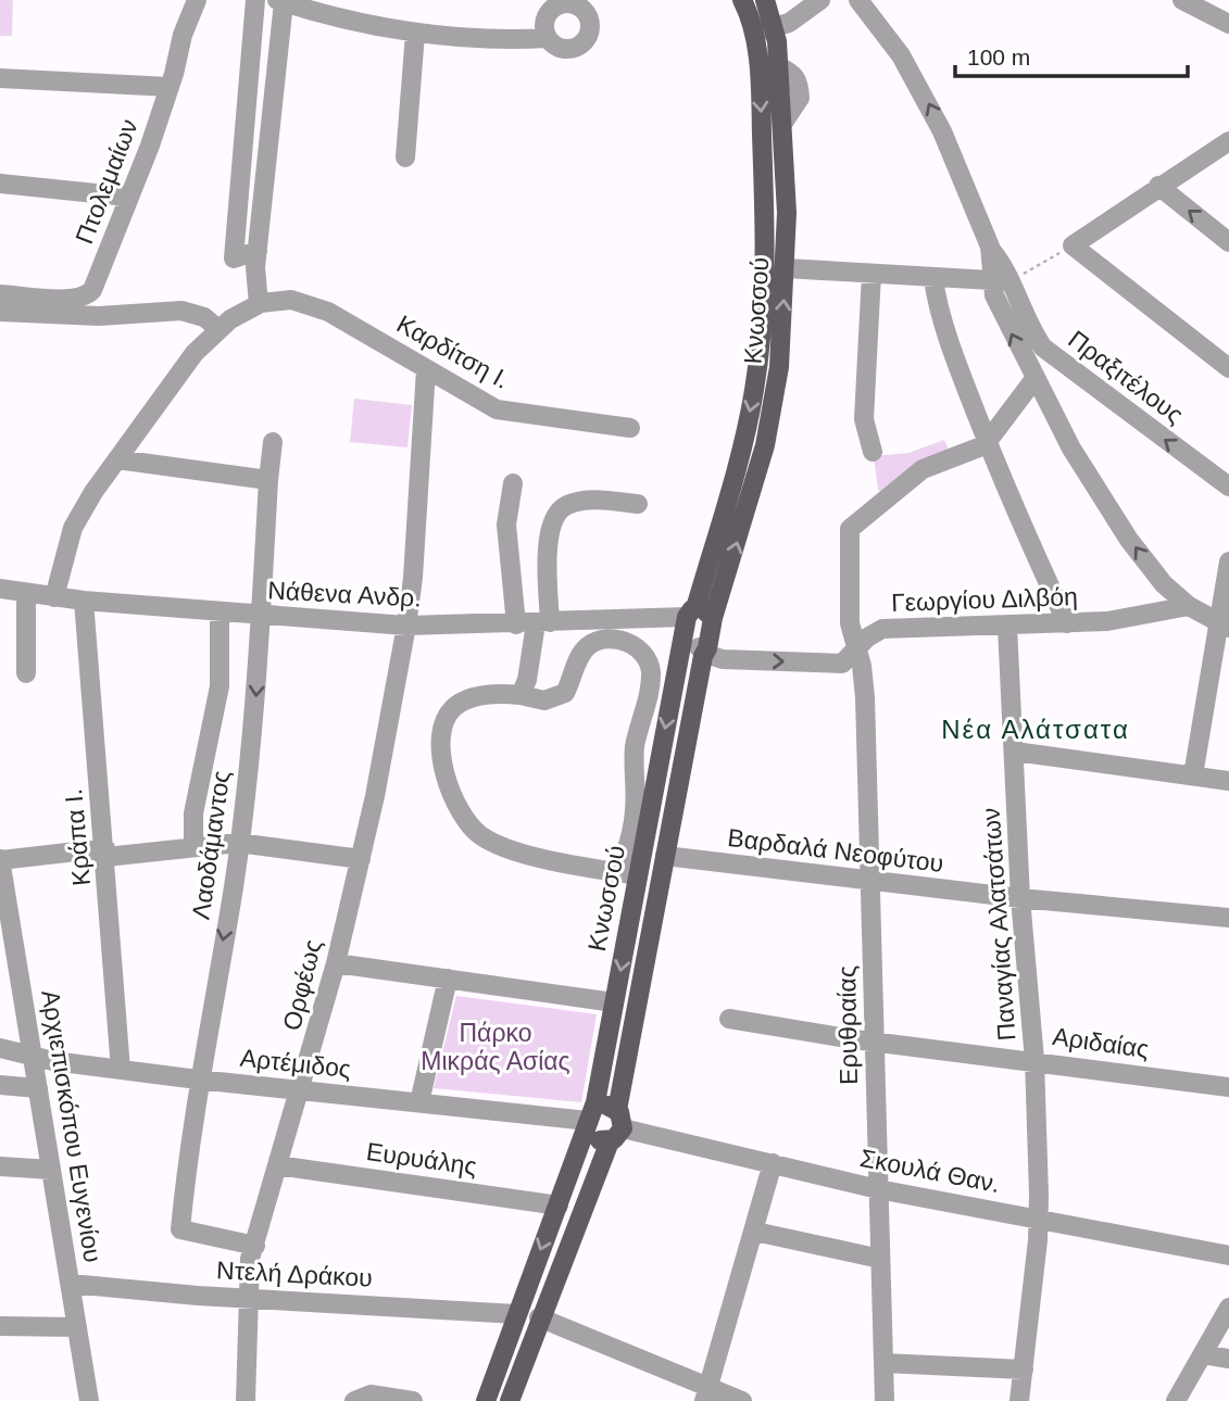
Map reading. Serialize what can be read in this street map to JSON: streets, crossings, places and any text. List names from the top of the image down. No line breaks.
{"streets":{"main road":["Κνωσσού"],"street":["Πτολεμαίων","Καρδίτση Ι.","Πραξιτέλους","Νάθενα Ανδρ.","Γεωργίου Διλβόη","Κράπα Ι.","Λαοδάμαντος","Βαρδαλά Νεοφύτου","Παναγίας Αλατσάτων","Ορφέως","Ερυθραίας","Αριδαίας","Αρτέμιδος","Αρχιεπισκόπου Ευγενίου","Ευρυάλης","Σκουλά Θαν.","Ντελή Δράκου"]},"crossings":[["Κνωσσού","Νάθενα Ανδρ."],["Κνωσσού","Γεωργίου Διλβόη"],["Κνωσσού","Βαρδαλά Νεοφύτου"],["Κνωσσού","Αρτέμιδος"],["Κνωσσού","Ευρυάλης"],["Κνωσσού","Σκουλά Θαν."],["Κνωσσού","Ντελή Δράκου"],["Καρδίτση Ι.","Νάθενα Ανδρ."],["Καρδίτση Ι.","Ορφέως"],["Νάθενα Ανδρ.","Κράπα Ι."],["Νάθενα Ανδρ.","Λαοδάμαντος"],["Νάθενα Ανδρ.","Ορφέως"],["Γεωργίου Διλβόη","Παναγίας Αλατσάτων"],["Γεωργίου Διλβόη","Ερυθραίας"],["Κράπα Ι.","Αρτέμιδος"],["Λαοδάμαντος","Αρτέμιδος"],["Λαοδάμαντος","Ντελή Δράκου"],["Βαρδαλά Νεοφύτου","Παναγίας Αλατσάτων"],["Βαρδαλά Νεοφύτου","Ερυθραίας"],["Παναγίας Αλατσάτων","Αριδαίας"],["Παναγίας Αλατσάτων","Σκουλά Θαν."],["Ορφέως","Αρτέμιδος"],["Ορφέως","Ευρυάλης"],["Ορφέως","Ντελή Δράκου"],["Ερυθραίας","Αριδαίας"],["Ερυθραίας","Σκουλά Θαν."],["Αρτέμιδος","Αρχιεπισκόπου Ευγενίου"],["Αρτέμιδος","Σκουλά Θαν."],["Αρτέμιδος","Ντελή Δράκου"],["Αρχιεπισκόπου Ευγενίου","Ντελή Δράκου"]],"districts":["Νέα Αλάτσατα"],"parks":["Πάρκο Μικράς Ασίας"],"scale_bar":"100 m"}
